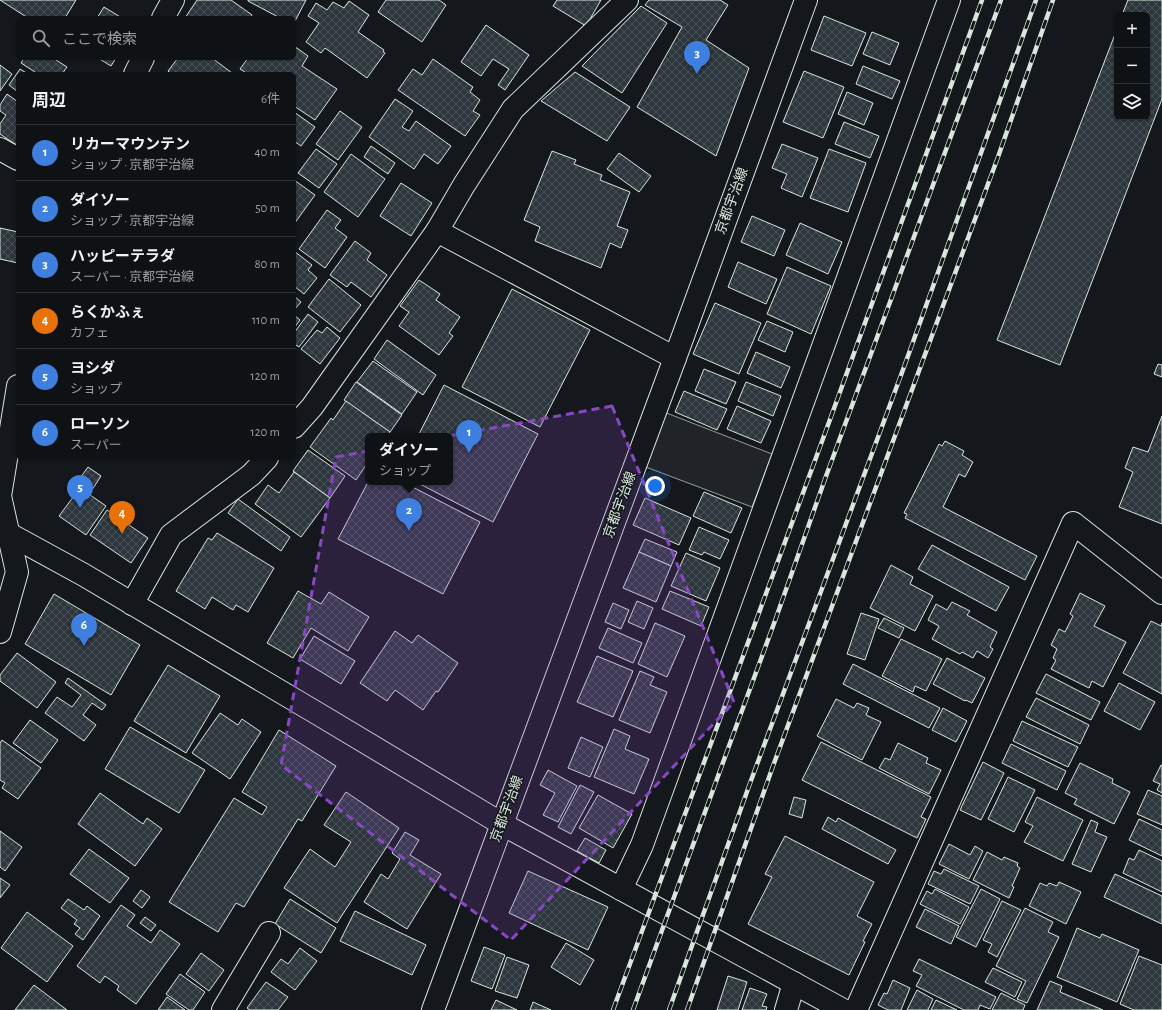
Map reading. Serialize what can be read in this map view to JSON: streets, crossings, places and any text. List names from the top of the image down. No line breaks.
{"streets":{"street":["京都宇治線"]},"page":{"map_buttons":["+","−"],"search":"ここで検索","pins":["3","1","5","2","4","6"],"heading":["周辺","6件"],"list":[{"mark":"1","name":"リカーマウンテン","note":"ショップ · 京都宇治線","value":"40 m"},{"mark":"2","name":"ダイソー","note":"ショップ · 京都宇治線","value":"50 m"},{"mark":"3","name":"ハッピーテラダ","note":"スーパー · 京都宇治線","value":"80 m"},{"mark":"4","name":"らくかふぇ","note":"カフェ","value":"110 m"},{"mark":"5","name":"ヨシダ","note":"ショップ","value":"120 m"},{"mark":"6","name":"ローソン","note":"スーパー","value":"120 m"}],"popup":["ダイソー","ショップ"]}}
